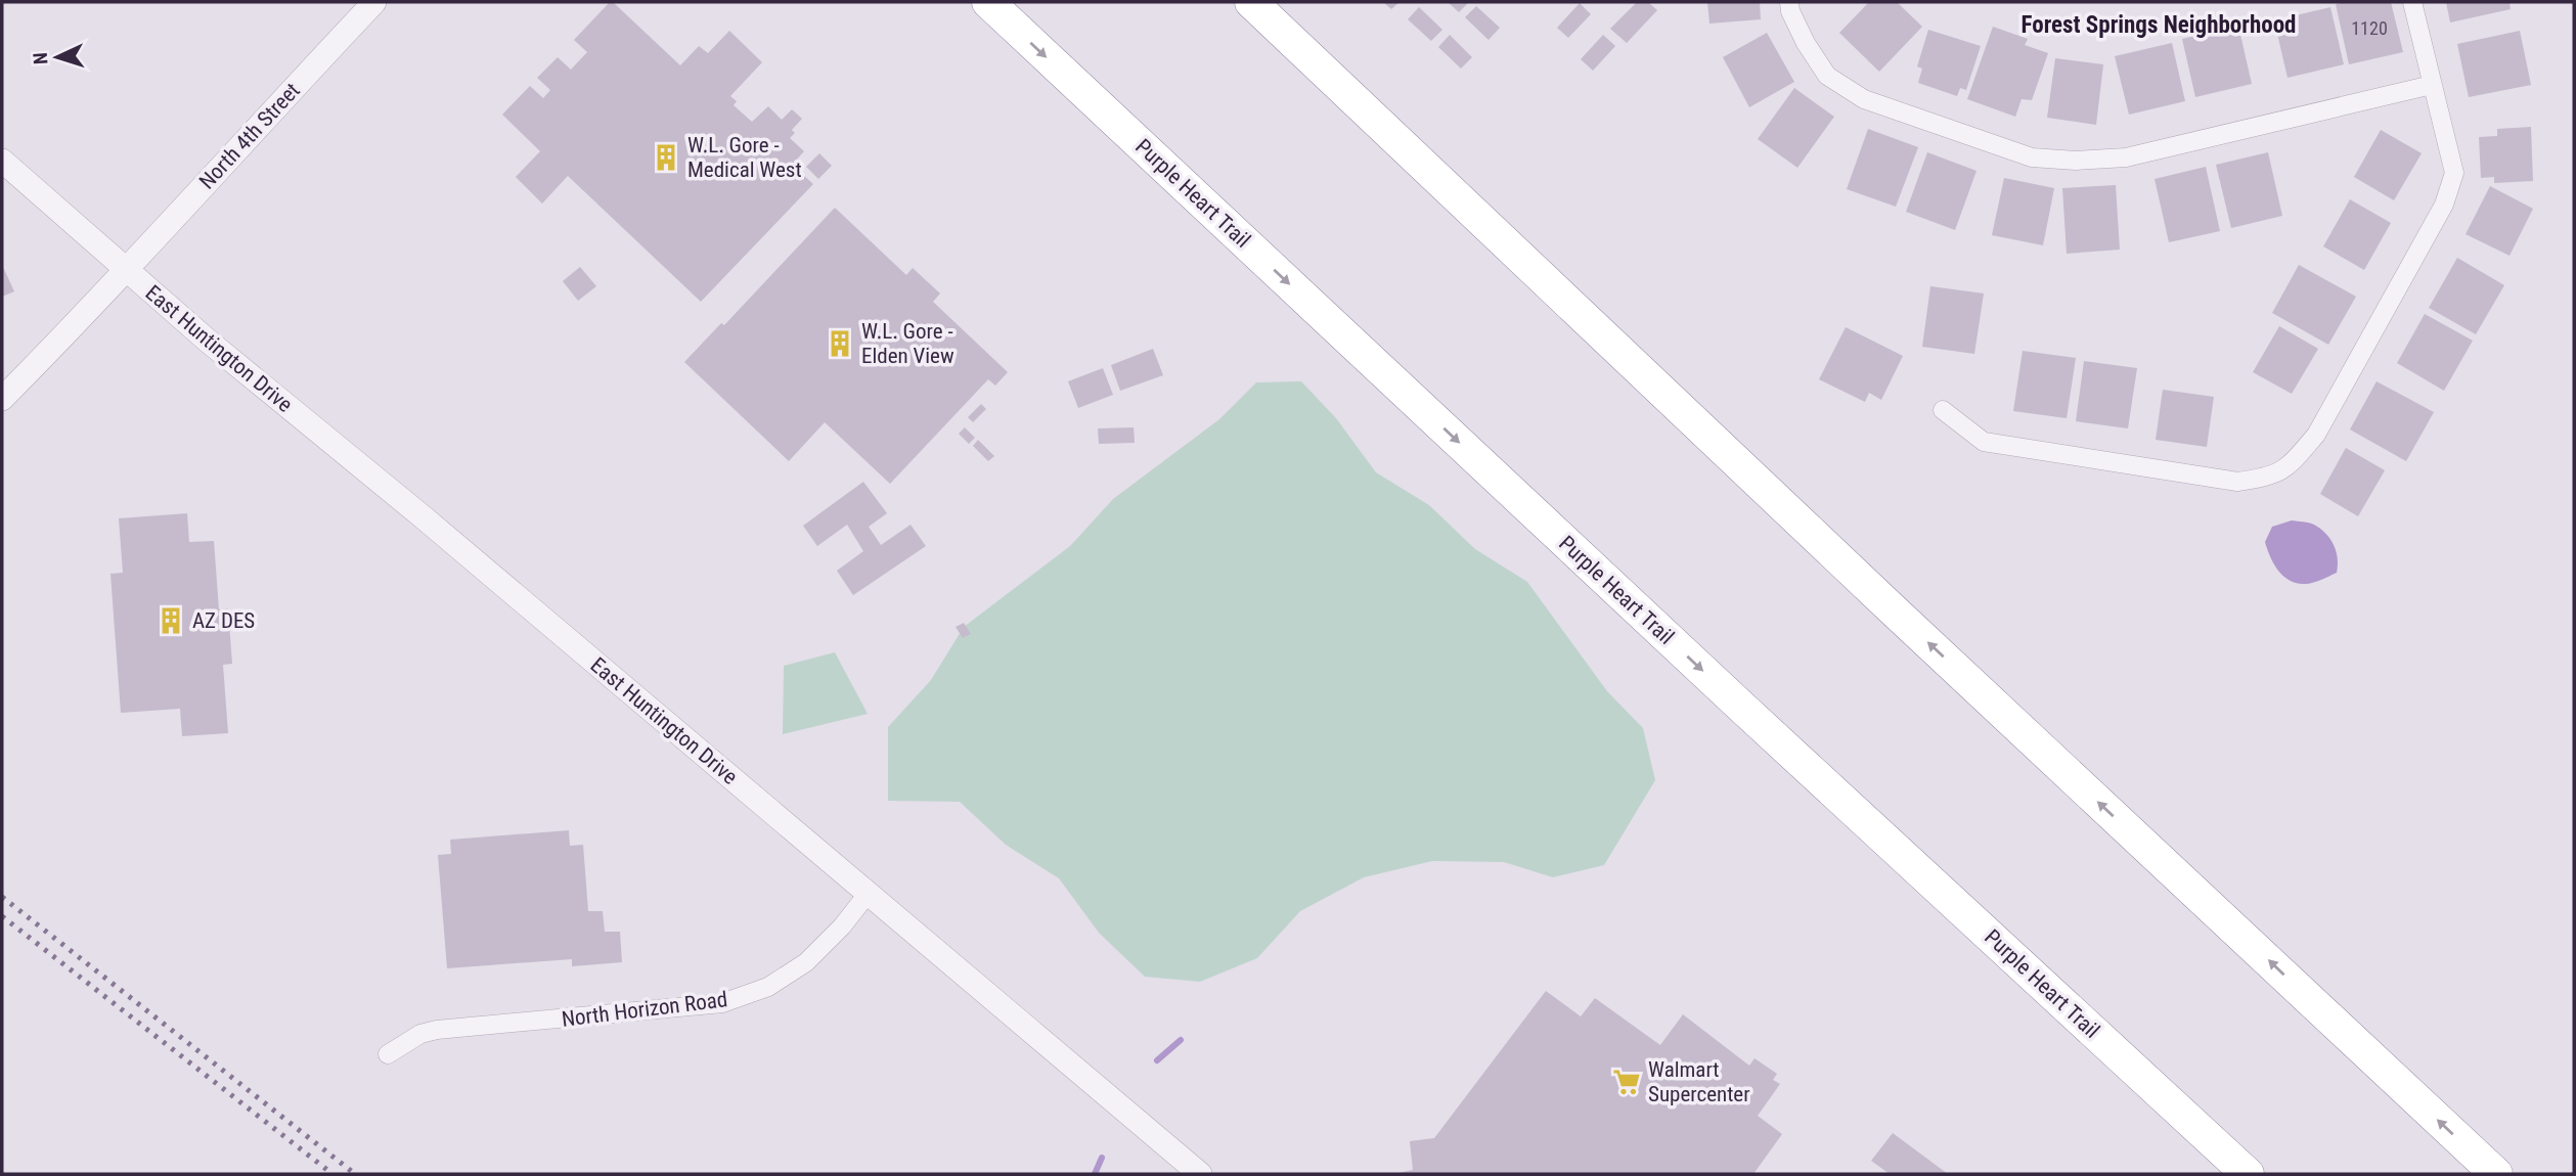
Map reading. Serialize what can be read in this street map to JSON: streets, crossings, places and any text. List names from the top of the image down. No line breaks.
{"streets":{"highway":["Purple Heart Trail"],"street":["North 4th Street","East Huntington Drive","North Horizon Road"]},"crossings":[["North 4th Street","East Huntington Drive"],["East Huntington Drive","North Horizon Road"]],"districts":["Forest Springs Neighborhood"],"places":{"building":["W.L. Gore - Medical West","W.L. Gore - Elden View","AZ DES"],"supermarket":["Walmart Supercenter"]},"house_numbers":["1120"],"north":"left"}
